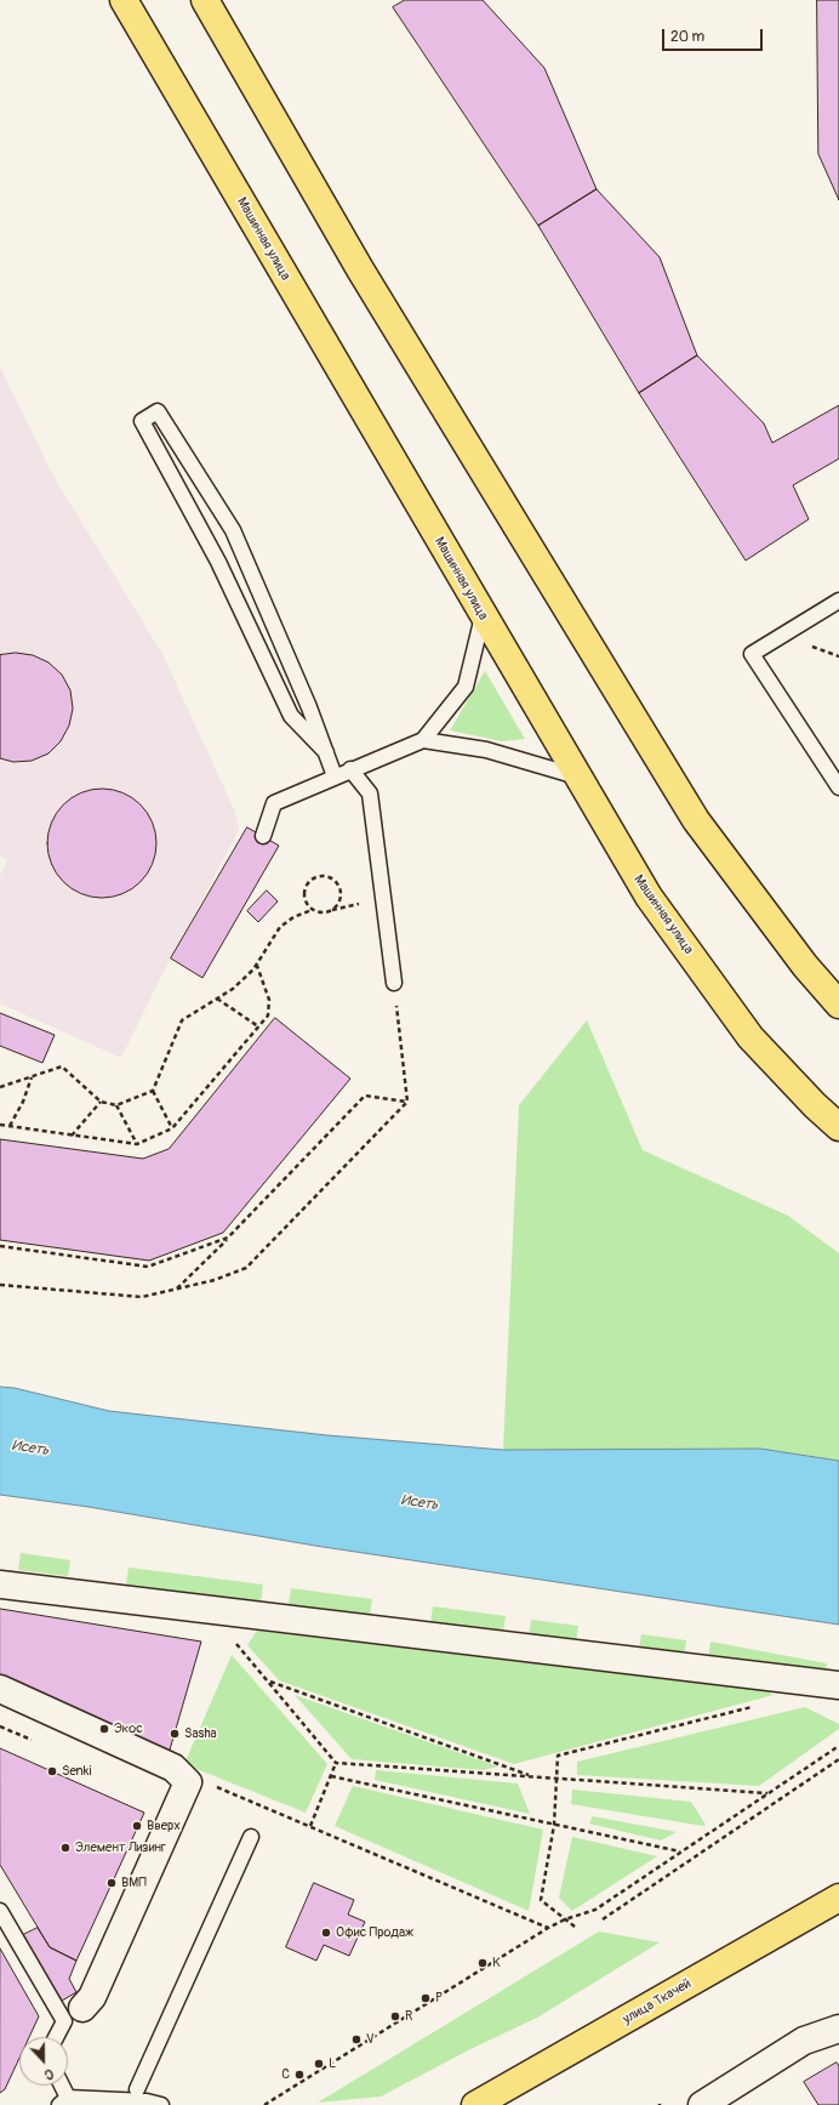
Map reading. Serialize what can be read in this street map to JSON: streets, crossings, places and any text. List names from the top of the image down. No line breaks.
{"streets":{"main road":["Машинная улица","улица Ткачей"]},"water":["Исеть"],"places":["Экос","Sasha","Senki","Вверх","Элемент Лизинг","ВМП","Офис Продаж","K","P","R","V","L","C"],"scale_bar":"20 m","north":"bottom"}
